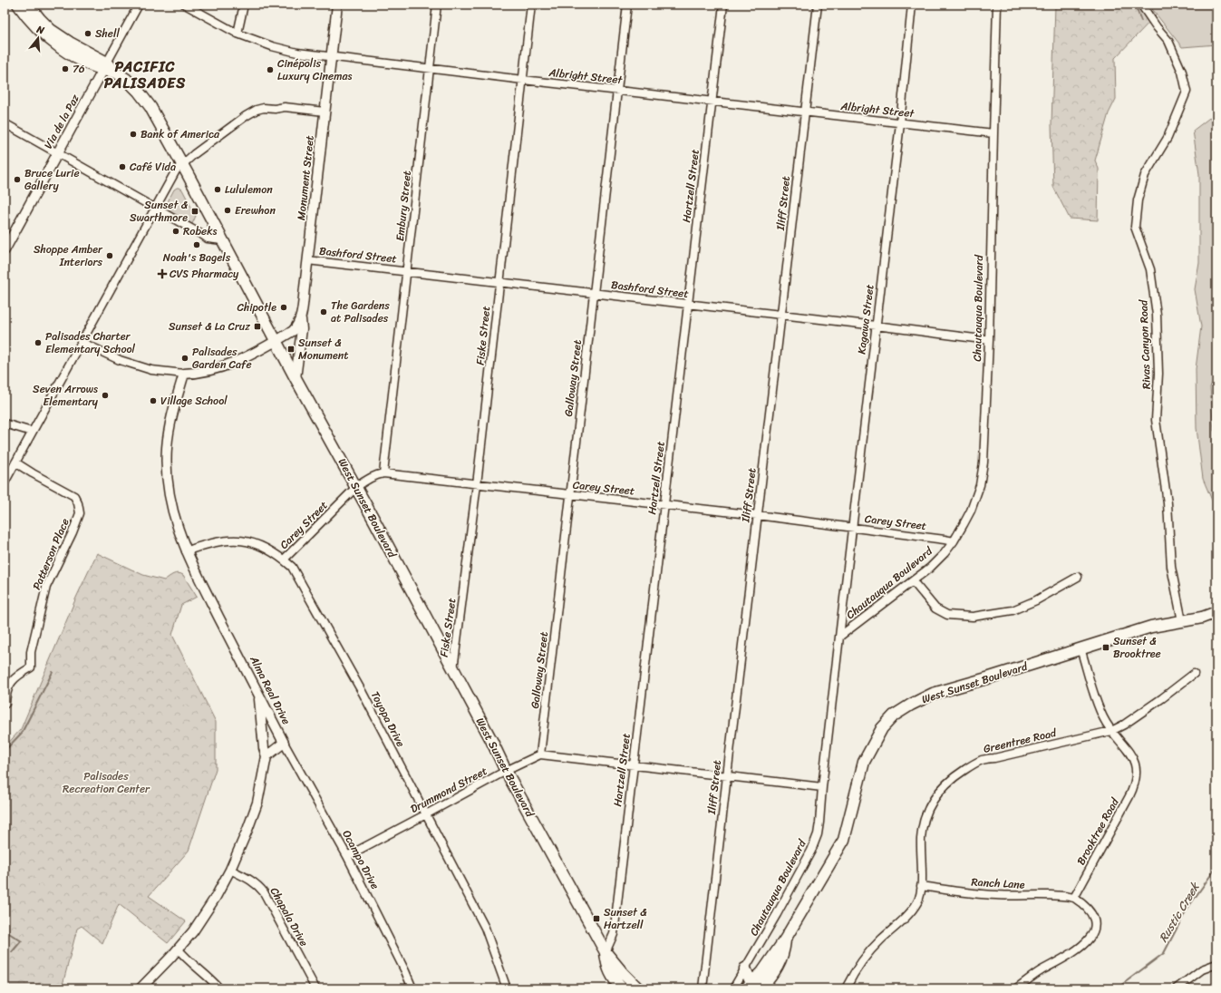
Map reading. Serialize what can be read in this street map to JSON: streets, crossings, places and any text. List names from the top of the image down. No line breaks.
{"streets":{"main road":["West Sunset Boulevard"],"street":["Albright Street","Via de la Paz","Monument Street","Hartzell Street","Iliff Street","Embury Street","Bashford Street","Chautauqua Boulevard","Kagawa Street","Fiske Street","Rivas Canyon Road","Galloway Street","Carey Street","Patterson Place","Alma Real Drive","Toyopa Drive","Greentree Road","Drummond Street","Brooktree Road","Ocampo Drive","Ranch Lane","Chapala Drive"]},"crossings":[["Albright Street","Monument Street"],["Albright Street","Hartzell Street"],["Albright Street","Iliff Street"],["Albright Street","Embury Street"],["Albright Street","Chautauqua Boulevard"],["Albright Street","Kagawa Street"],["Albright Street","Fiske Street"],["Albright Street","Galloway Street"],["Via de la Paz","West Sunset Boulevard"],["Monument Street","Bashford Street"],["Monument Street","West Sunset Boulevard"],["Monument Street","Alma Real Drive"],["Hartzell Street","Bashford Street"],["Hartzell Street","Carey Street"],["Hartzell Street","West Sunset Boulevard"],["Iliff Street","Bashford Street"],["Iliff Street","Carey Street"],["Embury Street","Bashford Street"],["Embury Street","Carey Street"],["Bashford Street","Chautauqua Boulevard"],["Bashford Street","Kagawa Street"],["Bashford Street","Fiske Street"],["Bashford Street","Galloway Street"],["Chautauqua Boulevard","Kagawa Street"],["Chautauqua Boulevard","Carey Street"],["Kagawa Street","Carey Street"],["Fiske Street","Carey Street"],["Fiske Street","West Sunset Boulevard"],["Rivas Canyon Road","West Sunset Boulevard"],["Galloway Street","Carey Street"],["Galloway Street","Drummond Street"],["Carey Street","West Sunset Boulevard"],["Carey Street","Toyopa Drive"],["West Sunset Boulevard","Drummond Street"],["West Sunset Boulevard","Brooktree Road"],["Alma Real Drive","Toyopa Drive"],["Alma Real Drive","Ocampo Drive"],["Toyopa Drive","Drummond Street"],["Greentree Road","Brooktree Road"],["Greentree Road","Ranch Lane"],["Drummond Street","Ocampo Drive"],["Brooktree Road","Ranch Lane"]],"districts":["PACIFIC PALISADES"],"water":["Rustic Creek"],"parks":["Palisades Recreation Center"],"places":{"other":["Shell","76","Cinépolis Luxury Cinemas","Bank of America","Café Vida","Bruce Lurie Gallery","Lululemon","Erewhon","Robeks","Noah's Bagels","Shoppe Amber Interiors","Chipotle","The Gardens at Palisades","Palisades Charter Elementary School","Palisades Garden Cafe","Seven Arrows Elementary","Village School"],"transit":["Sunset & Swarthmore","Sunset & La Cruz","Sunset & Monument","Sunset & Brooktree","Sunset & Hartzell"],"health":["CVS Pharmacy"]},"north":"top"}
